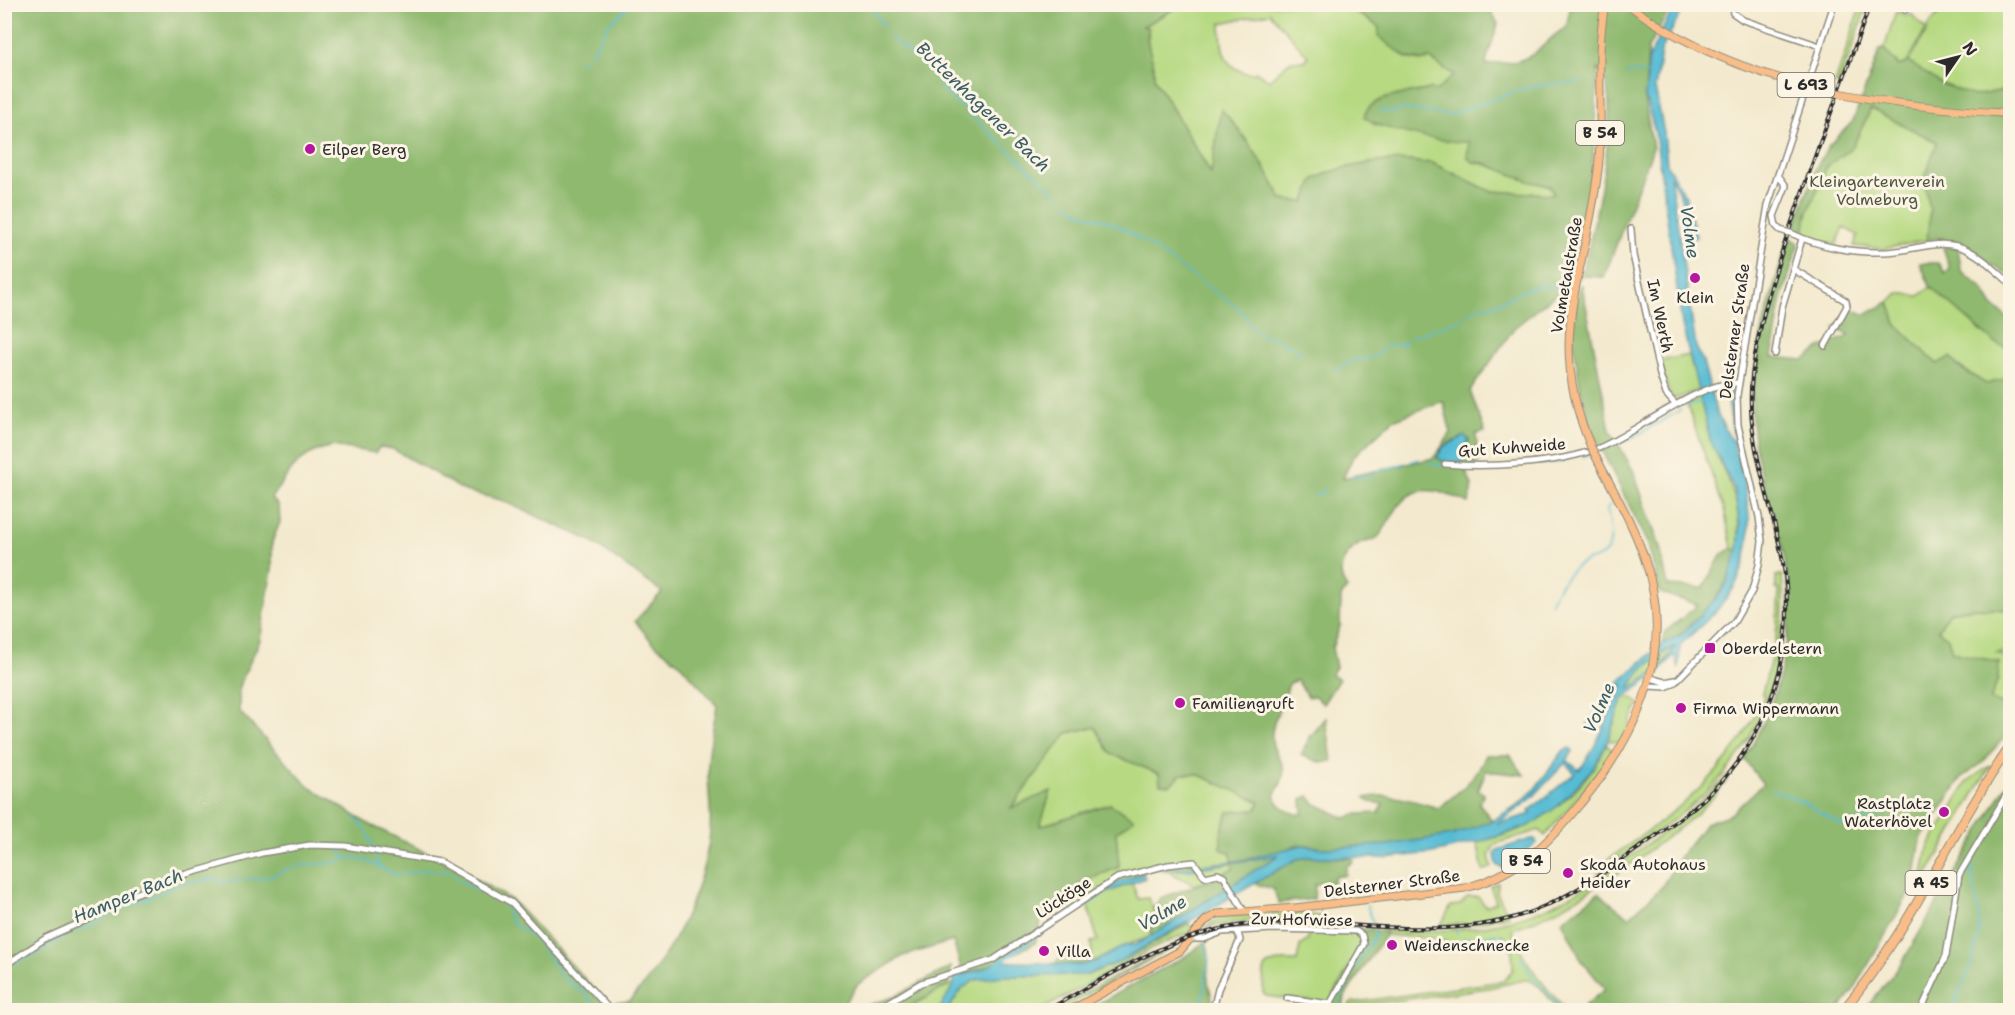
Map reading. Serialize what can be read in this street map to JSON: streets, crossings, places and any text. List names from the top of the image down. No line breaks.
{"streets":{"highway":["A 45"],"main road":["L 693","B 54","Volmetalstraße","Delsterner Straße"],"street":["Im Werth","Gut Kuhweide","Lücköge","Zur Hofwiese"]},"crossings":[["Volmetalstraße","Delsterner Straße"],["Im Werth","Gut Kuhweide"],["Delsterner Straße","Gut Kuhweide"],["Delsterner Straße","Lücköge"],["Delsterner Straße","Zur Hofwiese"]],"water":["Buttenhagener Bach","Volme","Hamper Bach"],"parks":["Kleingartenverein Volmeburg"],"places":{"other":["Eilper Berg","Klein","Familiengruft","Firma Wippermann","Rastplatz Waterhövel","Skoda Autohaus Heider","Weidenschnecke","Villa"],"transit":["Oberdelstern"]},"north":"top right"}
